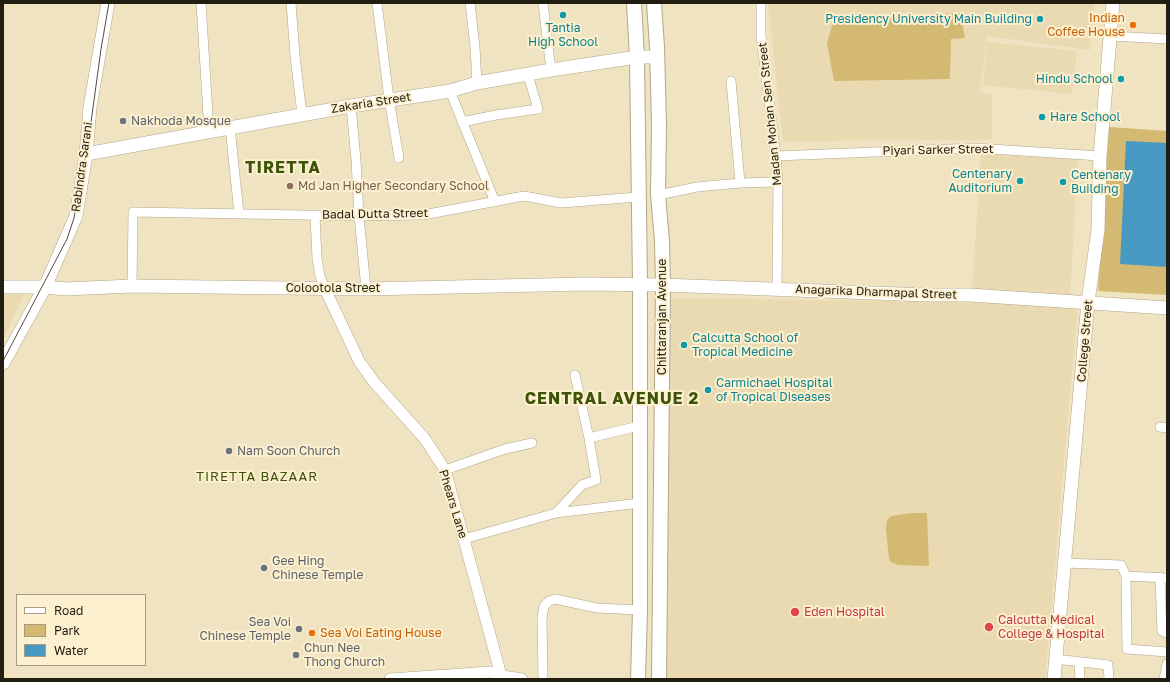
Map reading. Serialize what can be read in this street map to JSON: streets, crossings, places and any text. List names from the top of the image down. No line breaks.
{"streets":{"main road":["Zakaria Street","Rabindra Sarani","Colootola Street","Anagarika Dharmapal Street","Chittaranjan Avenue","College Street"],"street":["Madan Mohan Sen Street","Piyari Sarker Street","Badal Dutta Street","Phears Lane"]},"crossings":[["Zakaria Street","Rabindra Sarani"],["Zakaria Street","Chittaranjan Avenue"],["Madan Mohan Sen Street","Piyari Sarker Street"],["Madan Mohan Sen Street","Anagarika Dharmapal Street"],["Piyari Sarker Street","College Street"],["Rabindra Sarani","Colootola Street"],["Badal Dutta Street","Colootola Street"],["Colootola Street","Anagarika Dharmapal Street"],["Colootola Street","Chittaranjan Avenue"],["Colootola Street","Phears Lane"],["Anagarika Dharmapal Street","Chittaranjan Avenue"],["Anagarika Dharmapal Street","College Street"]],"districts":["TIRETTA","CENTRAL AVENUE 2","TIRETTA BAZAAR"],"places":["Tantia High School","Presidency University Main Building","Indian Coffee House","Hindu School","Hare School","Nakhoda Mosque","Centenary Auditorium","Centenary Building","Md Jan Higher Secondary School","Calcutta School of Tropical Medicine","Carmichael Hospital of Tropical Diseases","Nam Soon Church","Gee Hing Chinese Temple","Eden Hospital","Calcutta Medical College & Hospital","Sea Voi Chinese Temple","Sea Voi Eating House","Chun Nee Thong Church"],"legend":["Road","Park","Water"]}
